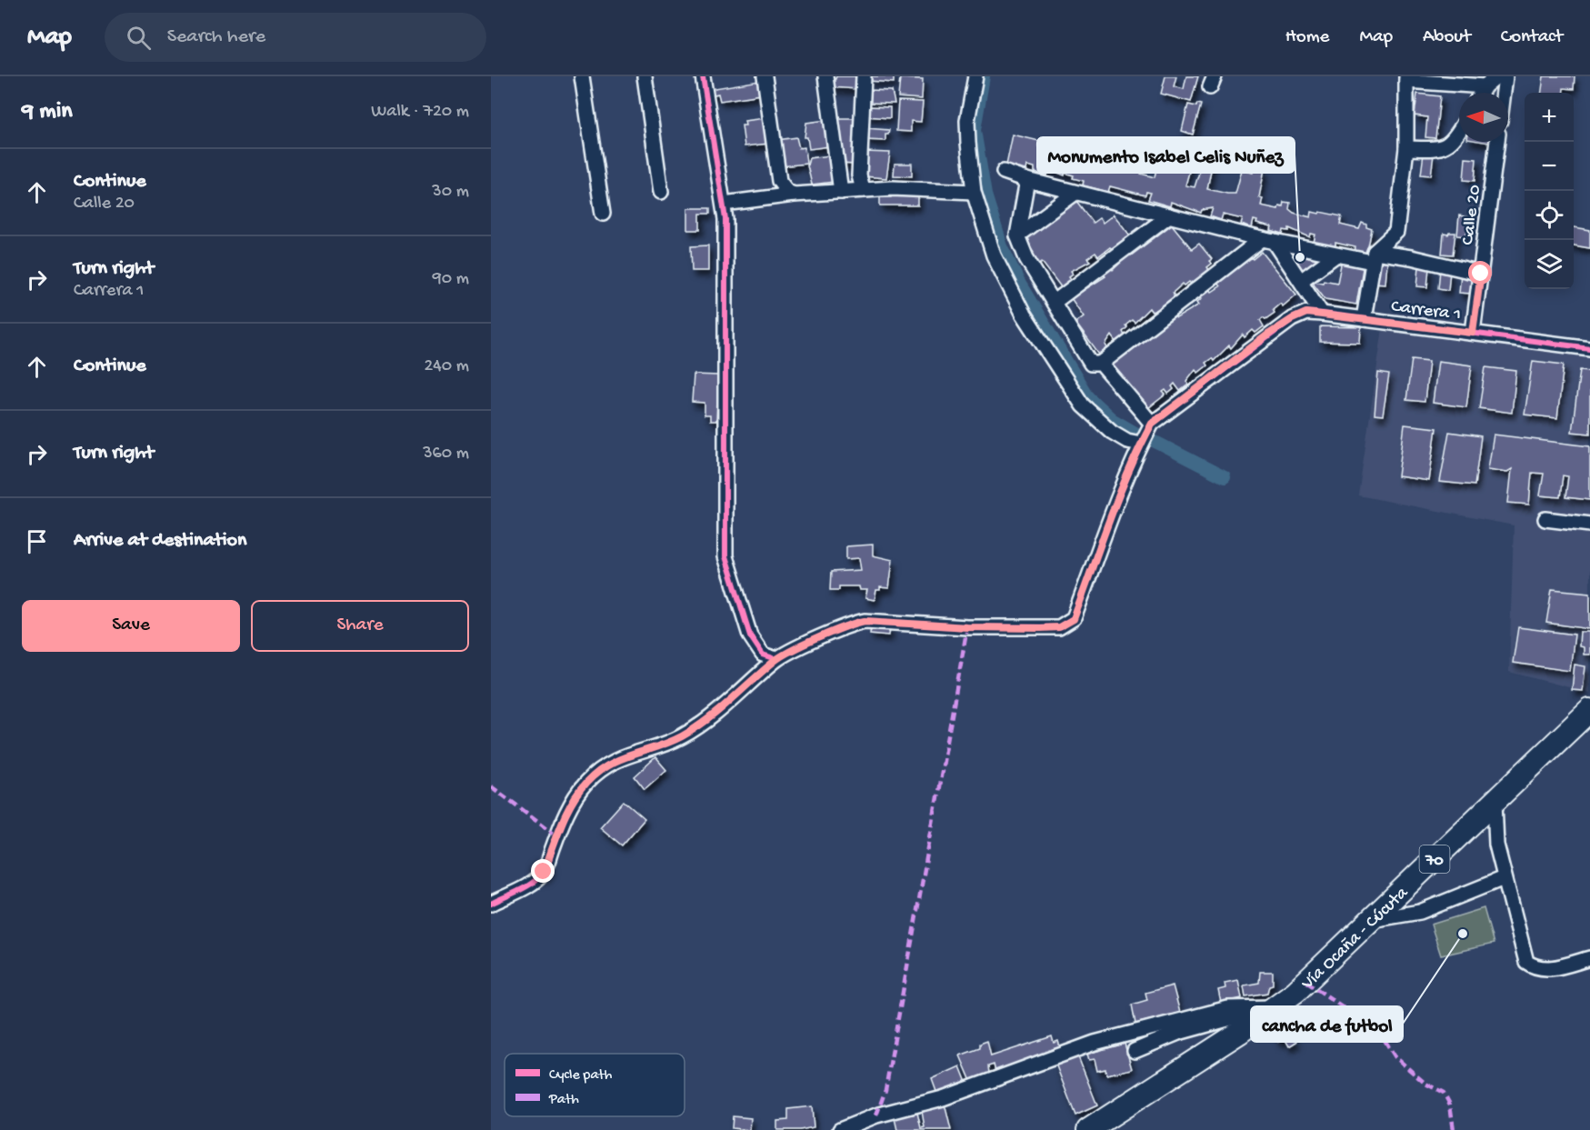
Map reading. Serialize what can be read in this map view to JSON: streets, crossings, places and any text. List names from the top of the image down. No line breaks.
{"streets":{"main road":["70","Vía Ocaña - Cúcuta"],"street":["Calle 20","Carrera 1"]},"crossings":[["Calle 20","Carrera 1"]],"places":["Monumento Isabel Celis Nuñez","cancha de futbol"],"legend":["Cycle path","Path"],"north":"left","page":{"header":"Map","search":"Search here","nav":["Home","Map","About","Contact"],"heading":["9 min","Walk · 720 m"],"map_buttons":["+","−"],"list":[["Continue","Calle 20","30 m"],["Turn right","Carrera 1","90 m"],["Continue","240 m"],["Turn right","360 m"],"Arrive at destination"],"buttons":["Save","Share"]}}
